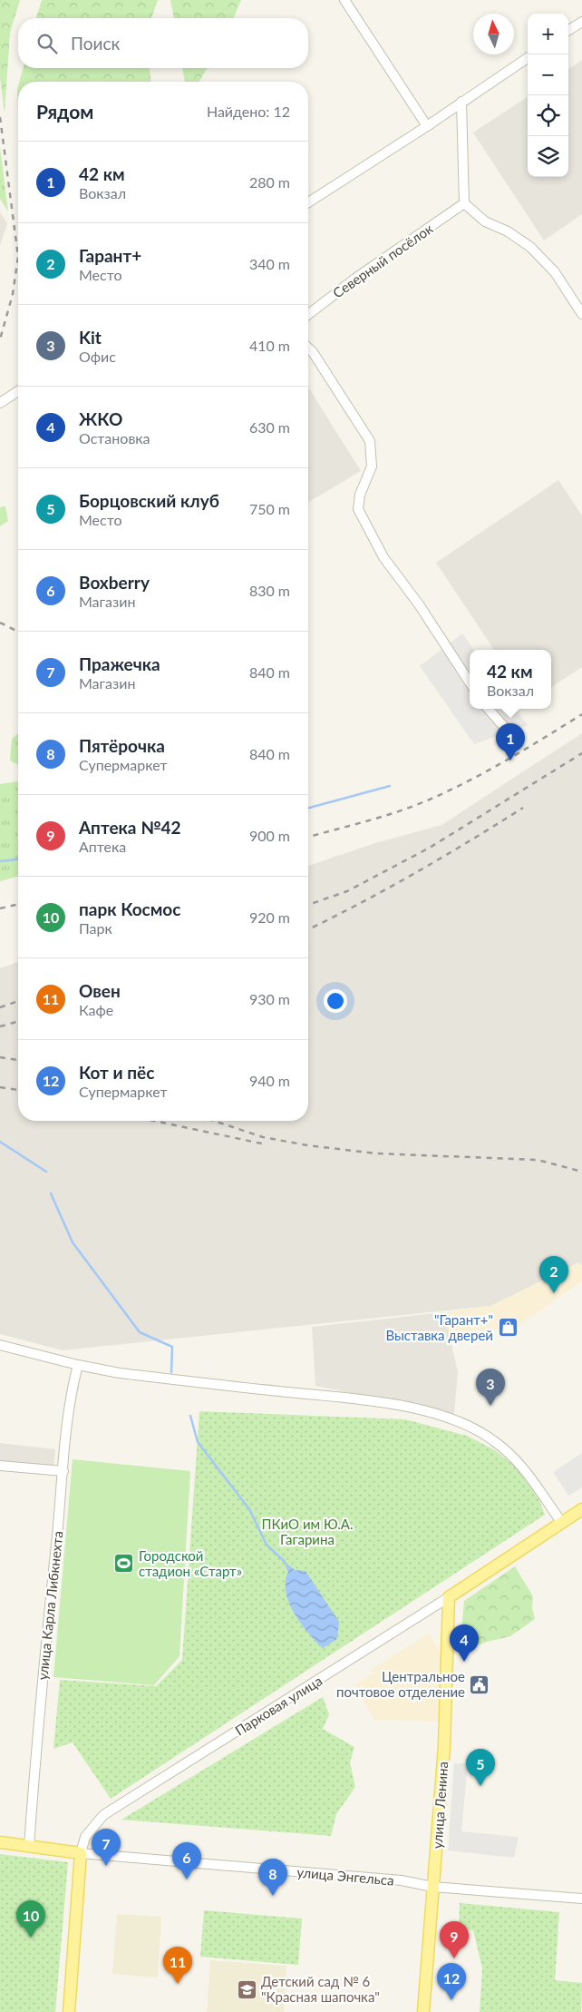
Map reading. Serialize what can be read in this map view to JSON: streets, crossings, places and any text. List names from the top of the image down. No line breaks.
{"streets":{"main road":["Парковая улица","улица Ленина","улица Энгельса"],"street":["Северный посёлок","улица Карла Либкнехта"]},"crossings":[["улица Карла Либкнехта","улица Энгельса"],["Парковая улица","улица Ленина"],["Парковая улица","улица Энгельса"],["улица Ленина","улица Энгельса"]],"parks":["ПКиО им Ю.А. Гагарина"],"places":{"shop":["\"Гарант+\" Выставка дверей"],"sports":["Городской стадион «Старт»"],"public building":["Центральное почтовое отделение"],"school or university":["Детский сад № 6 \"Красная шапочка\""]},"north":"top","page":{"map_buttons":["+","−"],"search":"Поиск","heading":["Рядом","Найдено: 12"],"list":[{"mark":"1","name":"42 км","note":"Вокзал","value":"280 m"},{"mark":"2","name":"Гарант+","note":"Место","value":"340 m"},{"mark":"3","name":"Kit","note":"Офис","value":"410 m"},{"mark":"4","name":"ЖКО","note":"Остановка","value":"630 m"},{"mark":"5","name":"Борцовский клуб","note":"Место","value":"750 m"},{"mark":"6","name":"Boxberry","note":"Магазин","value":"830 m"},{"mark":"7","name":"Пражечка","note":"Магазин","value":"840 m"},{"mark":"8","name":"Пятёрочка","note":"Супермаркет","value":"840 m"},{"mark":"9","name":"Аптека №42","note":"Аптека","value":"900 m"},{"mark":"10","name":"парк Космос","note":"Парк","value":"920 m"},{"mark":"11","name":"Овен","note":"Кафе","value":"930 m"},{"mark":"12","name":"Кот и пёс","note":"Супермаркет","value":"940 m"}],"popup":["42 км","Вокзал"],"pins":["1","2","3","4","5","7","6","8","10","9","11","12"]}}
